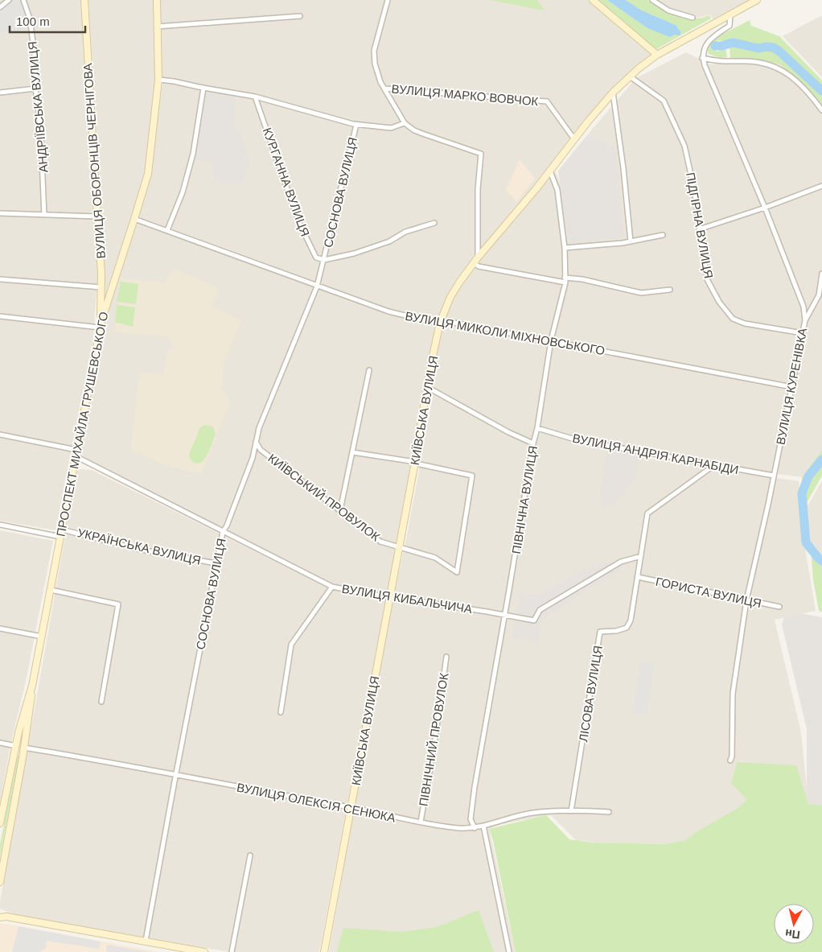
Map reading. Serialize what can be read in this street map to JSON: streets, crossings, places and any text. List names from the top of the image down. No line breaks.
{"streets":{"main road":["ВУЛИЦЯ ОБОРОНЦІВ ЧЕРНІГОВА","КИЇВСЬКА ВУЛИЦЯ","ПРОСПЕКТ МИХАЙЛА ГРУШЕВСЬКОГО"],"street":["ВУЛИЦЯ МАРКО ВОВЧОК","АНДРІЇВСЬКА ВУЛИЦЯ","КУРГАННА ВУЛИЦЯ","СОСНОВА ВУЛИЦЯ","ПІДГІРНА ВУЛИЦЯ","ВУЛИЦЯ МИКОЛИ МІХНОВСЬКОГО","ВУЛИЦЯ КУРЕНІВКА","ВУЛИЦЯ АНДРІЯ КАРНАБІДИ","КИЇВСЬКИЙ ПРОВУЛОК","ПІВНІЧНА ВУЛИЦЯ","УКРАЇНСЬКА ВУЛИЦЯ","ГОРИСТА ВУЛИЦЯ","ВУЛИЦЯ КИБАЛЬЧИЧА","ЛІСОВА ВУЛИЦЯ","ПІВНІЧНИЙ ПРОВУЛОК","ВУЛИЦЯ ОЛЕКСІЯ СЕНЮКА"]},"crossings":[["ВУЛИЦЯ МАРКО ВОВЧОК","КИЇВСЬКА ВУЛИЦЯ"],["ВУЛИЦЯ ОБОРОНЦІВ ЧЕРНІГОВА","ПРОСПЕКТ МИХАЙЛА ГРУШЕВСЬКОГО"],["КУРГАННА ВУЛИЦЯ","СОСНОВА ВУЛИЦЯ"],["СОСНОВА ВУЛИЦЯ","ВУЛИЦЯ МИКОЛИ МІХНОВСЬКОГО"],["СОСНОВА ВУЛИЦЯ","КИЇВСЬКИЙ ПРОВУЛОК"],["СОСНОВА ВУЛИЦЯ","УКРАЇНСЬКА ВУЛИЦЯ"],["СОСНОВА ВУЛИЦЯ","ВУЛИЦЯ КИБАЛЬЧИЧА"],["СОСНОВА ВУЛИЦЯ","ВУЛИЦЯ ОЛЕКСІЯ СЕНЮКА"],["ПІДГІРНА ВУЛИЦЯ","ВУЛИЦЯ КУРЕНІВКА"],["ПІДГІРНА ВУЛИЦЯ","КИЇВСЬКА ВУЛИЦЯ"],["ВУЛИЦЯ МИКОЛИ МІХНОВСЬКОГО","ВУЛИЦЯ КУРЕНІВКА"],["ВУЛИЦЯ МИКОЛИ МІХНОВСЬКОГО","КИЇВСЬКА ВУЛИЦЯ"],["ВУЛИЦЯ МИКОЛИ МІХНОВСЬКОГО","ПРОСПЕКТ МИХАЙЛА ГРУШЕВСЬКОГО"],["ВУЛИЦЯ МИКОЛИ МІХНОВСЬКОГО","ПІВНІЧНА ВУЛИЦЯ"],["ВУЛИЦЯ КУРЕНІВКА","ВУЛИЦЯ АНДРІЯ КАРНАБІДИ"],["ВУЛИЦЯ КУРЕНІВКА","ГОРИСТА ВУЛИЦЯ"],["КИЇВСЬКА ВУЛИЦЯ","КИЇВСЬКИЙ ПРОВУЛОК"],["КИЇВСЬКА ВУЛИЦЯ","ПІВНІЧНА ВУЛИЦЯ"],["КИЇВСЬКА ВУЛИЦЯ","ВУЛИЦЯ КИБАЛЬЧИЧА"],["КИЇВСЬКА ВУЛИЦЯ","ВУЛИЦЯ ОЛЕКСІЯ СЕНЮКА"],["ПРОСПЕКТ МИХАЙЛА ГРУШЕВСЬКОГО","УКРАЇНСЬКА ВУЛИЦЯ"],["ПРОСПЕКТ МИХАЙЛА ГРУШЕВСЬКОГО","ВУЛИЦЯ КИБАЛЬЧИЧА"],["ПРОСПЕКТ МИХАЙЛА ГРУШЕВСЬКОГО","ВУЛИЦЯ ОЛЕКСІЯ СЕНЮКА"],["ВУЛИЦЯ АНДРІЯ КАРНАБІДИ","ПІВНІЧНА ВУЛИЦЯ"],["ВУЛИЦЯ АНДРІЯ КАРНАБІДИ","ЛІСОВА ВУЛИЦЯ"],["ПІВНІЧНА ВУЛИЦЯ","ВУЛИЦЯ КИБАЛЬЧИЧА"],["ПІВНІЧНА ВУЛИЦЯ","ВУЛИЦЯ ОЛЕКСІЯ СЕНЮКА"],["ГОРИСТА ВУЛИЦЯ","ЛІСОВА ВУЛИЦЯ"],["ВУЛИЦЯ КИБАЛЬЧИЧА","ЛІСОВА ВУЛИЦЯ"],["ЛІСОВА ВУЛИЦЯ","ВУЛИЦЯ ОЛЕКСІЯ СЕНЮКА"],["ПІВНІЧНИЙ ПРОВУЛОК","ВУЛИЦЯ ОЛЕКСІЯ СЕНЮКА"]],"scale_bar":"100 m","north":"bottom"}
